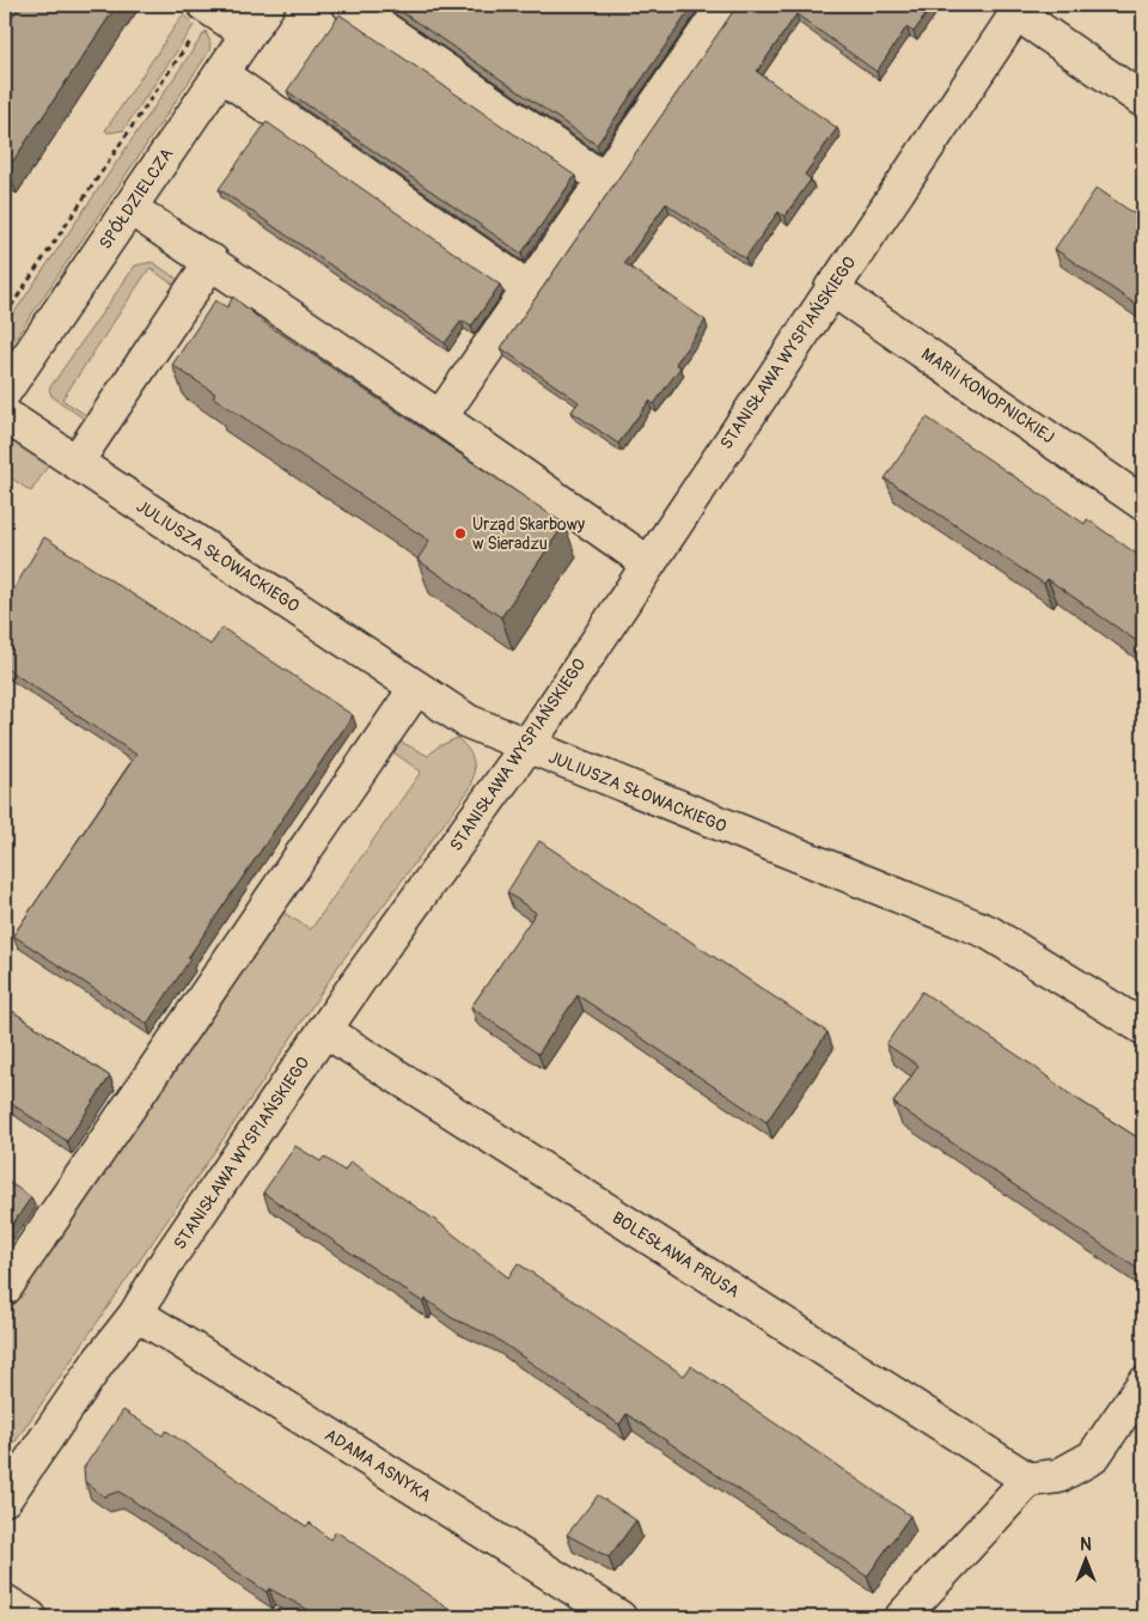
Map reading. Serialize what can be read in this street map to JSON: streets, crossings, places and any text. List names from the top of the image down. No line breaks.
{"streets":{"street":["SPÓŁDZIELCZA","STANISŁAWA WYSPIAŃSKIEGO","MARII KONOPNICKIEJ","JULIUSZA SŁOWACKIEGO","BOLESŁAWA PRUSA","ADAMA ASNYKA"]},"crossings":[["STANISŁAWA WYSPIAŃSKIEGO","MARII KONOPNICKIEJ"],["STANISŁAWA WYSPIAŃSKIEGO","JULIUSZA SŁOWACKIEGO"],["STANISŁAWA WYSPIAŃSKIEGO","BOLESŁAWA PRUSA"],["STANISŁAWA WYSPIAŃSKIEGO","ADAMA ASNYKA"]],"places":["Urząd Skarbowy w Sieradzu"],"north":"top"}
